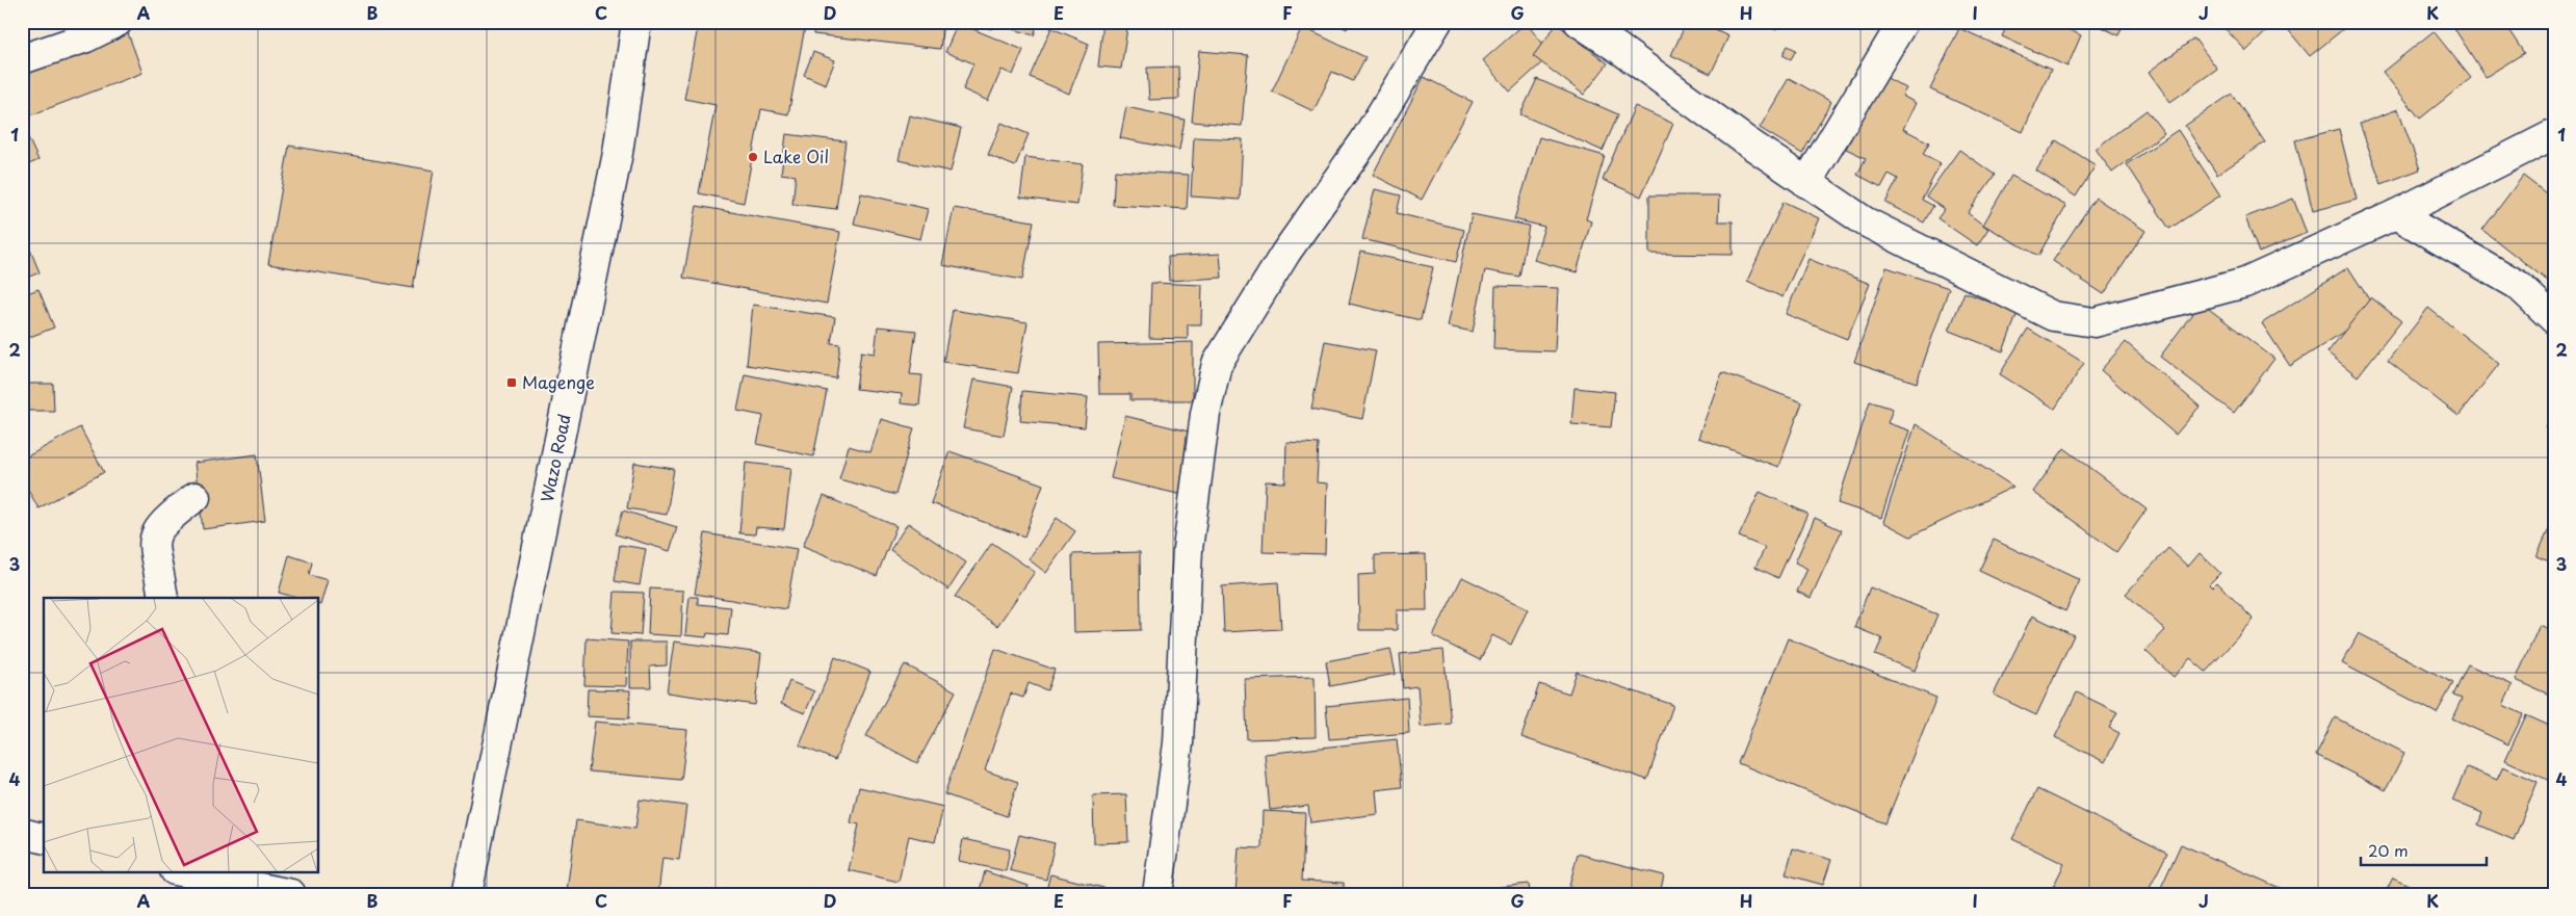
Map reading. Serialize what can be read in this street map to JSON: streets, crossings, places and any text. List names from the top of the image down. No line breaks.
{"streets":{"street":["Wazo Road"]},"places":{"other":["Lake Oil"],"transit":["Magenge"]},"scale_bar":"20 m","grid":{"columns":["A","B","C","D","E","F","G","H","I","J","K"],"rows":["1","2","3","4"]}}
